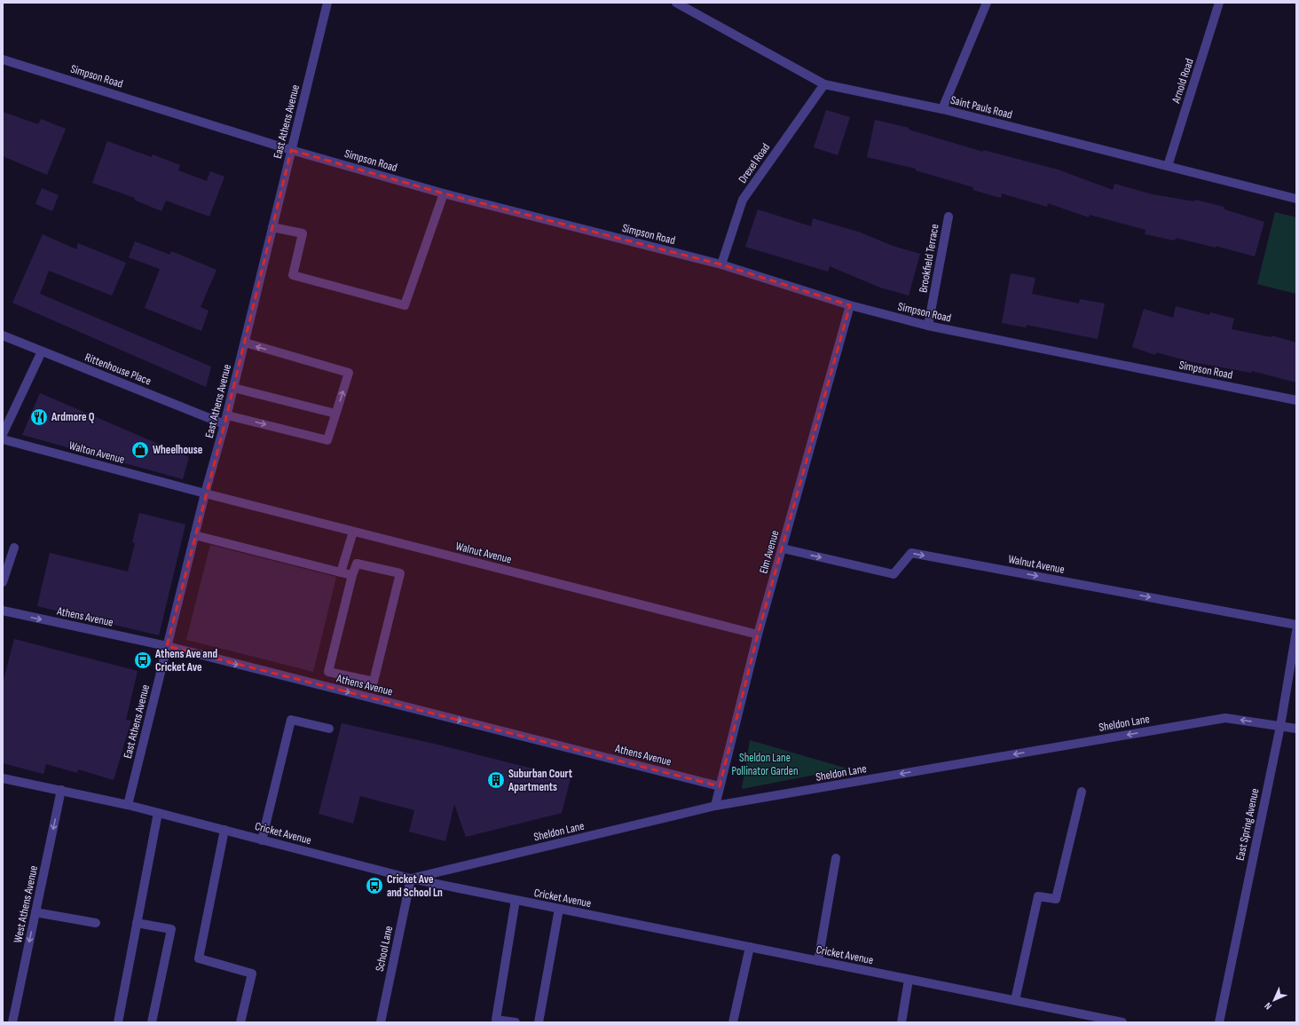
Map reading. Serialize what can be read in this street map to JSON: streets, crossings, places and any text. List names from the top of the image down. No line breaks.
{"streets":{"street":["Simpson Road","Arnold Road","Saint Pauls Road","East Athens Avenue","Drexel Road","Brookfield Terrace","Rittenhouse Place","Walton Avenue","Elm Avenue","Walnut Avenue","Athens Avenue","Sheldon Lane","East Spring Avenue","Cricket Avenue","West Athens Avenue","School Lane"]},"crossings":[["Simpson Road","East Athens Avenue"],["Simpson Road","Drexel Road"],["Simpson Road","Brookfield Terrace"],["Simpson Road","Elm Avenue"],["Arnold Road","Saint Pauls Road"],["Saint Pauls Road","Drexel Road"],["East Athens Avenue","Rittenhouse Place"],["East Athens Avenue","Walton Avenue"],["East Athens Avenue","Walnut Avenue"],["East Athens Avenue","Athens Avenue"],["East Athens Avenue","Cricket Avenue"],["Walton Avenue","Walnut Avenue"],["Elm Avenue","Walnut Avenue"],["Elm Avenue","Athens Avenue"],["Elm Avenue","Sheldon Lane"],["Sheldon Lane","East Spring Avenue"],["Sheldon Lane","Cricket Avenue"],["Sheldon Lane","School Lane"],["Cricket Avenue","West Athens Avenue"],["Cricket Avenue","School Lane"]],"one_way":["Walnut Avenue","Athens Avenue","Sheldon Lane","West Athens Avenue"],"parks":["Sheldon Lane Pollinator Garden"],"places":{"restaurant":["Ardmore Q"],"shop":["Wheelhouse"],"bus stop":["Athens Ave and Cricket Ave","Cricket Ave and School Ln"],"building":["Suburban Court Apartments"]},"north":"bottom left"}
